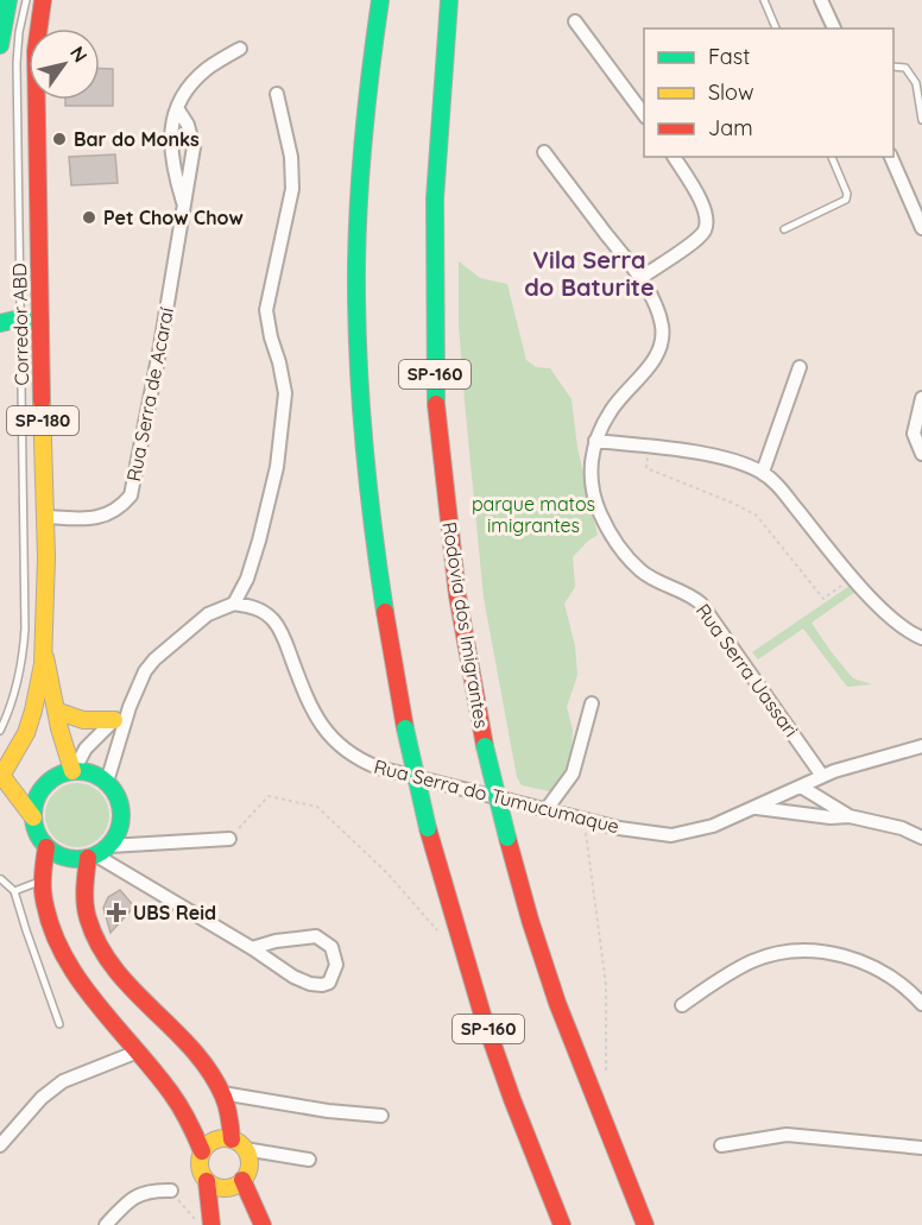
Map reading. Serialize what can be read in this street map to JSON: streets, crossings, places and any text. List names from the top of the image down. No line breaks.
{"streets":{"main road":["SP-160","SP-180","Rodovia dos Imigrantes"],"street":["Rua Serra de Acaraí","Rua Serra Uassari","Rua Serra do Tumucumaque"],"lane":["Corredor ABD"]},"crossings":[["Rua Serra de Acaraí","SP-180"],["Rua Serra Uassari","Rua Serra do Tumucumaque"]],"districts":["Vila Serra do Baturite"],"parks":["parque matos imigrantes"],"places":{"other":["Bar do Monks","Pet Chow Chow"],"health":["UBS Reid"]},"legend":["Fast","Slow","Jam"],"north":"top right"}
